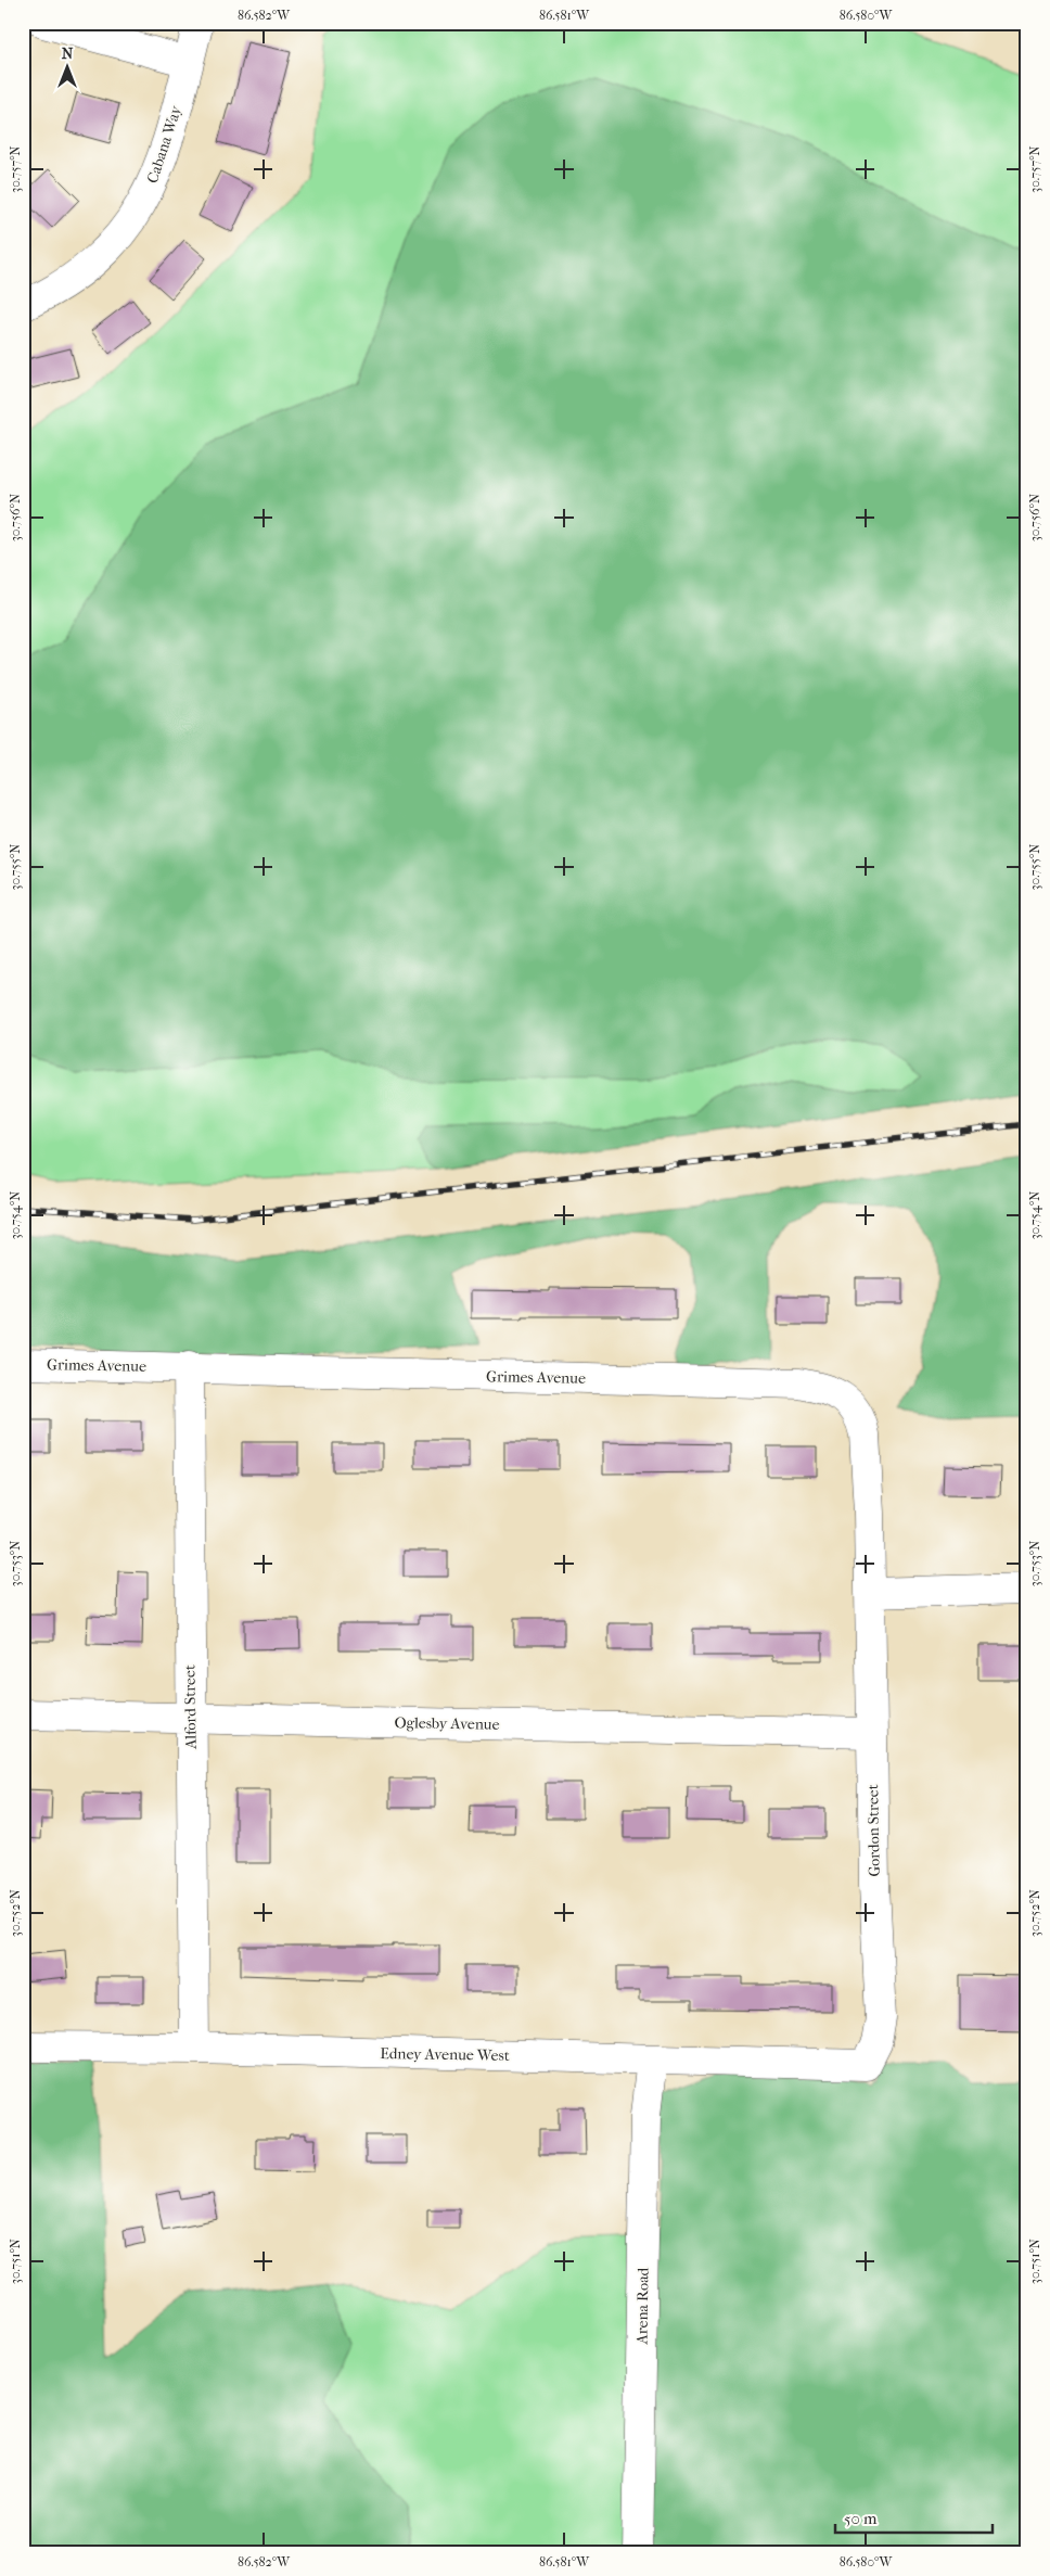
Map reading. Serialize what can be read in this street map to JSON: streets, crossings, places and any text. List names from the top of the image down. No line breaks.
{"streets":{"street":["Cabana Way","Grimes Avenue","Alford Street","Oglesby Avenue","Gordon Street","Edney Avenue West","Arena Road"]},"crossings":[["Grimes Avenue","Alford Street"],["Grimes Avenue","Gordon Street"],["Alford Street","Oglesby Avenue"],["Alford Street","Edney Avenue West"],["Oglesby Avenue","Gordon Street"],["Gordon Street","Edney Avenue West"],["Edney Avenue West","Arena Road"]],"scale_bar":"50 m","north":"top","coordinates":["86.582°W","86.581°W","86.580°W","30.757°N","30.756°N","30.755°N","30.754°N","30.753°N","30.752°N","30.751°N"]}
